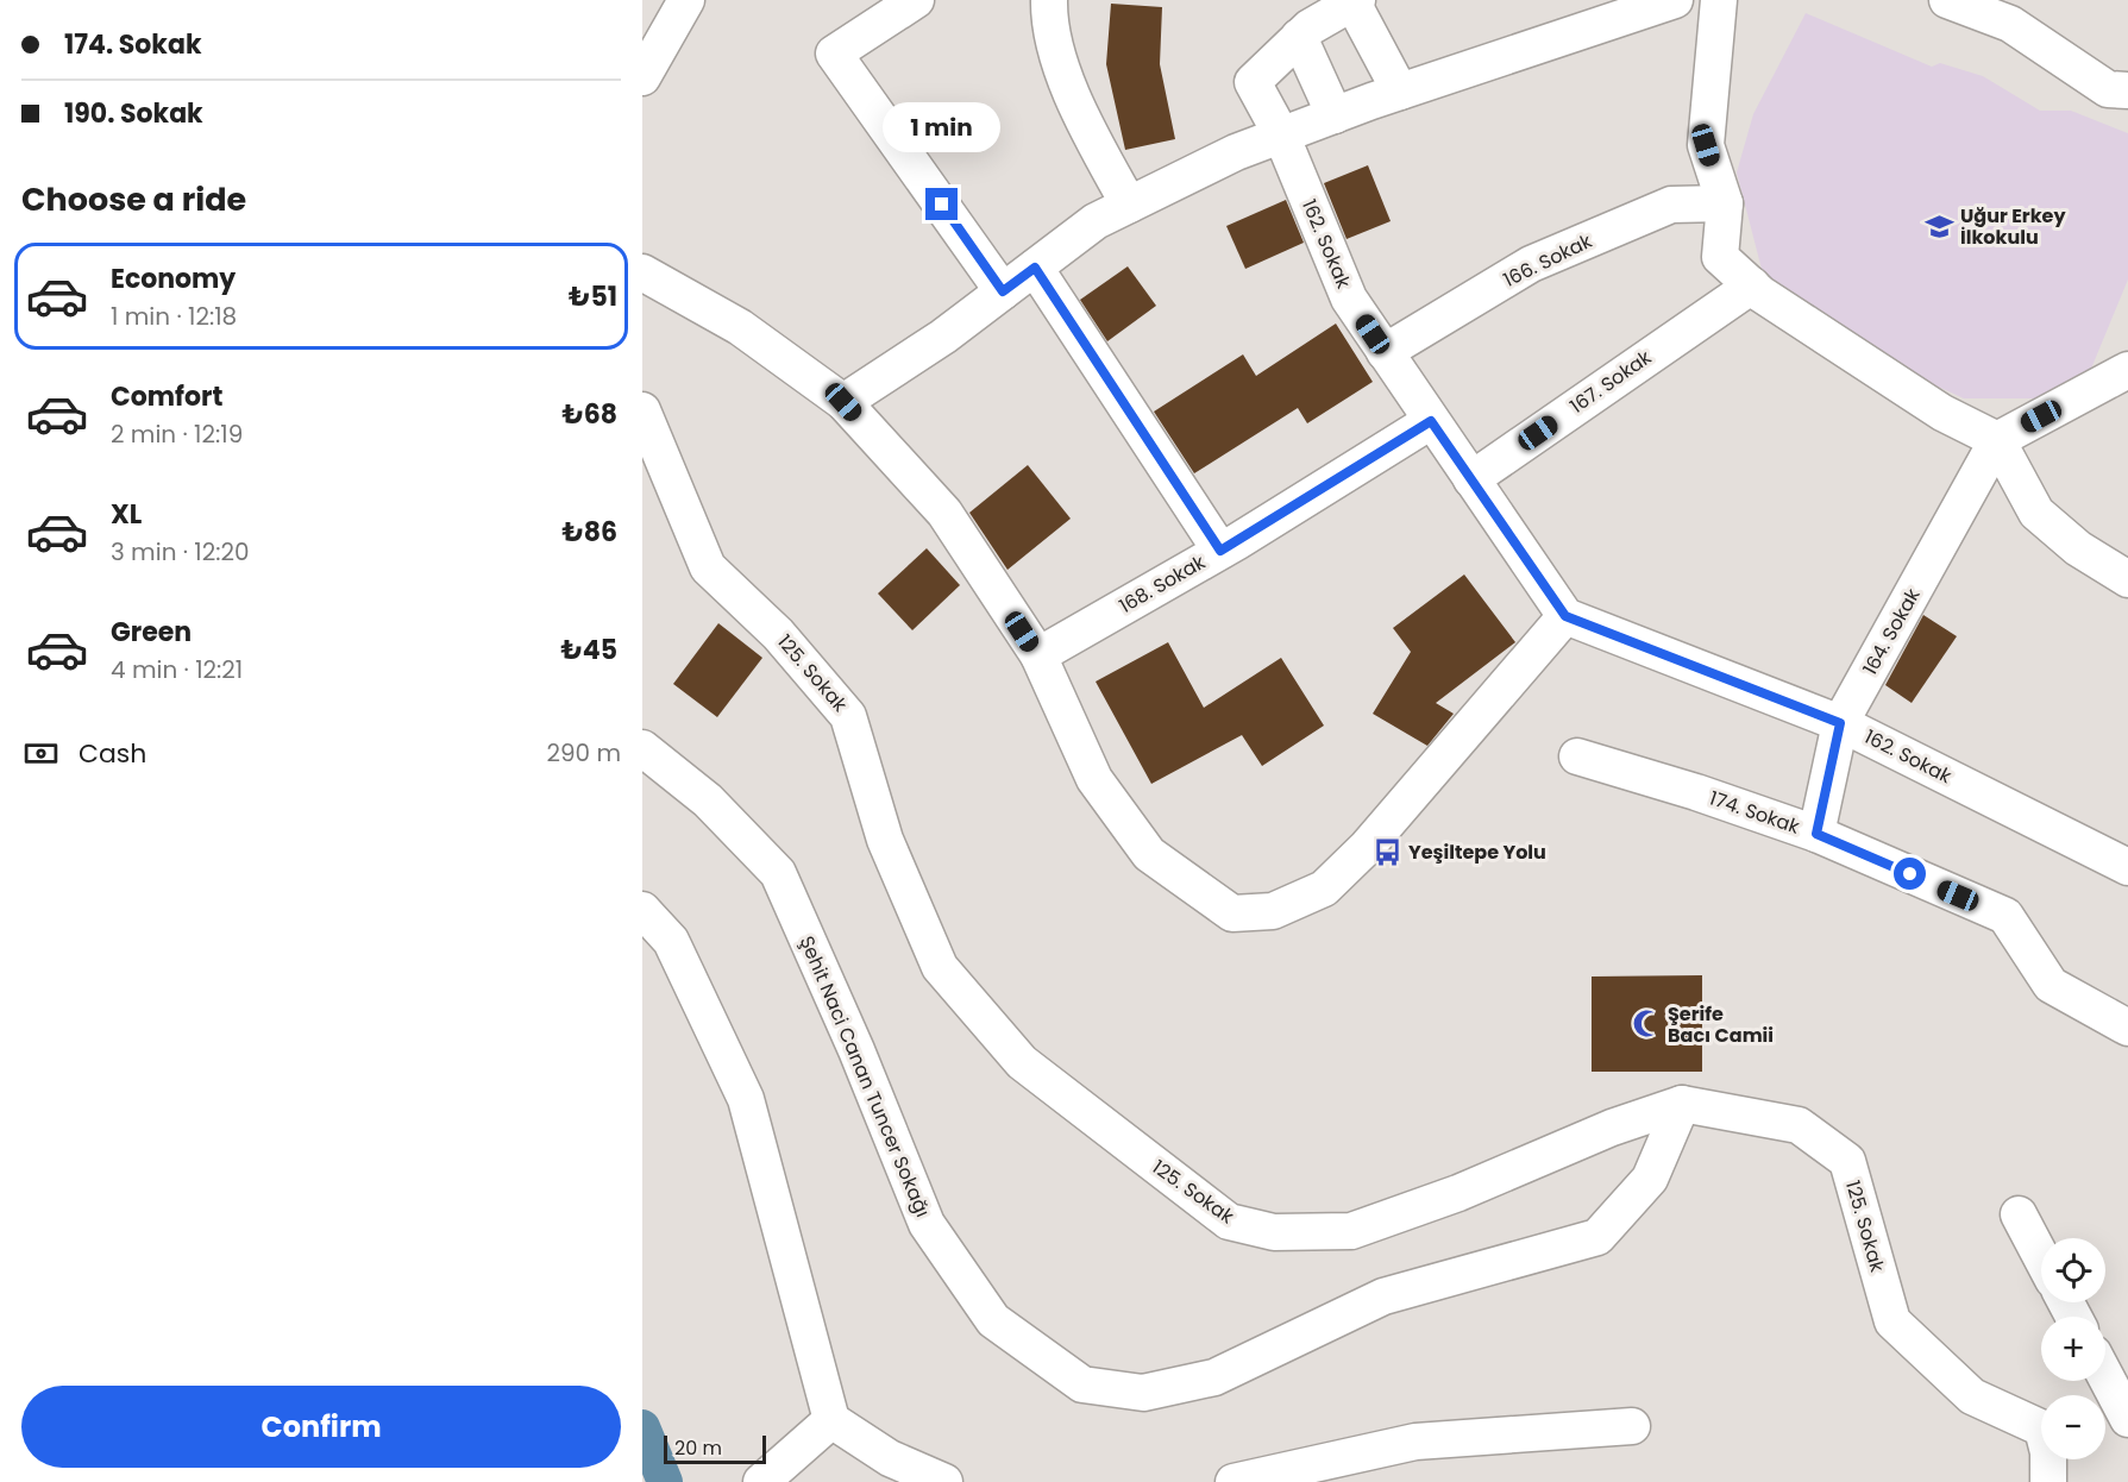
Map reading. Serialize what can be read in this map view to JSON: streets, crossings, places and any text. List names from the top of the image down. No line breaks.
{"streets":{"street":["162. Sokak","166. Sokak","167. Sokak","168. Sokak","164. Sokak","125. Sokak","174. Sokak","Şehit Naci Canan Tuncer Sokağı"]},"crossings":[["162. Sokak","166. Sokak"],["162. Sokak","167. Sokak"],["162. Sokak","168. Sokak"],["162. Sokak","164. Sokak"],["164. Sokak","174. Sokak"],["125. Sokak","Şehit Naci Canan Tuncer Sokağı"]],"places":{"school or university":["Uğur Erkey İlkokulu"],"bus stop":["Yeşiltepe Yolu"],"mosque":["Şerife Bacı Camii"]},"scale_bar":"20 m","page":{"banner":["174. Sokak","190. Sokak"],"bubble":"1 min","heading":"Choose a ride","list":[{"name":"Economy","note":"1 min · 12:18","value":"₺51"},{"name":"Comfort","note":"2 min · 12:19","value":"₺68"},{"name":"XL","note":"3 min · 12:20","value":"₺86"},{"name":"Green","note":"4 min · 12:21","value":"₺45"}],"pay":["Cash","290 m"],"map_buttons":["+","−"],"buttons":"Confirm","scale":"20 m"}}
